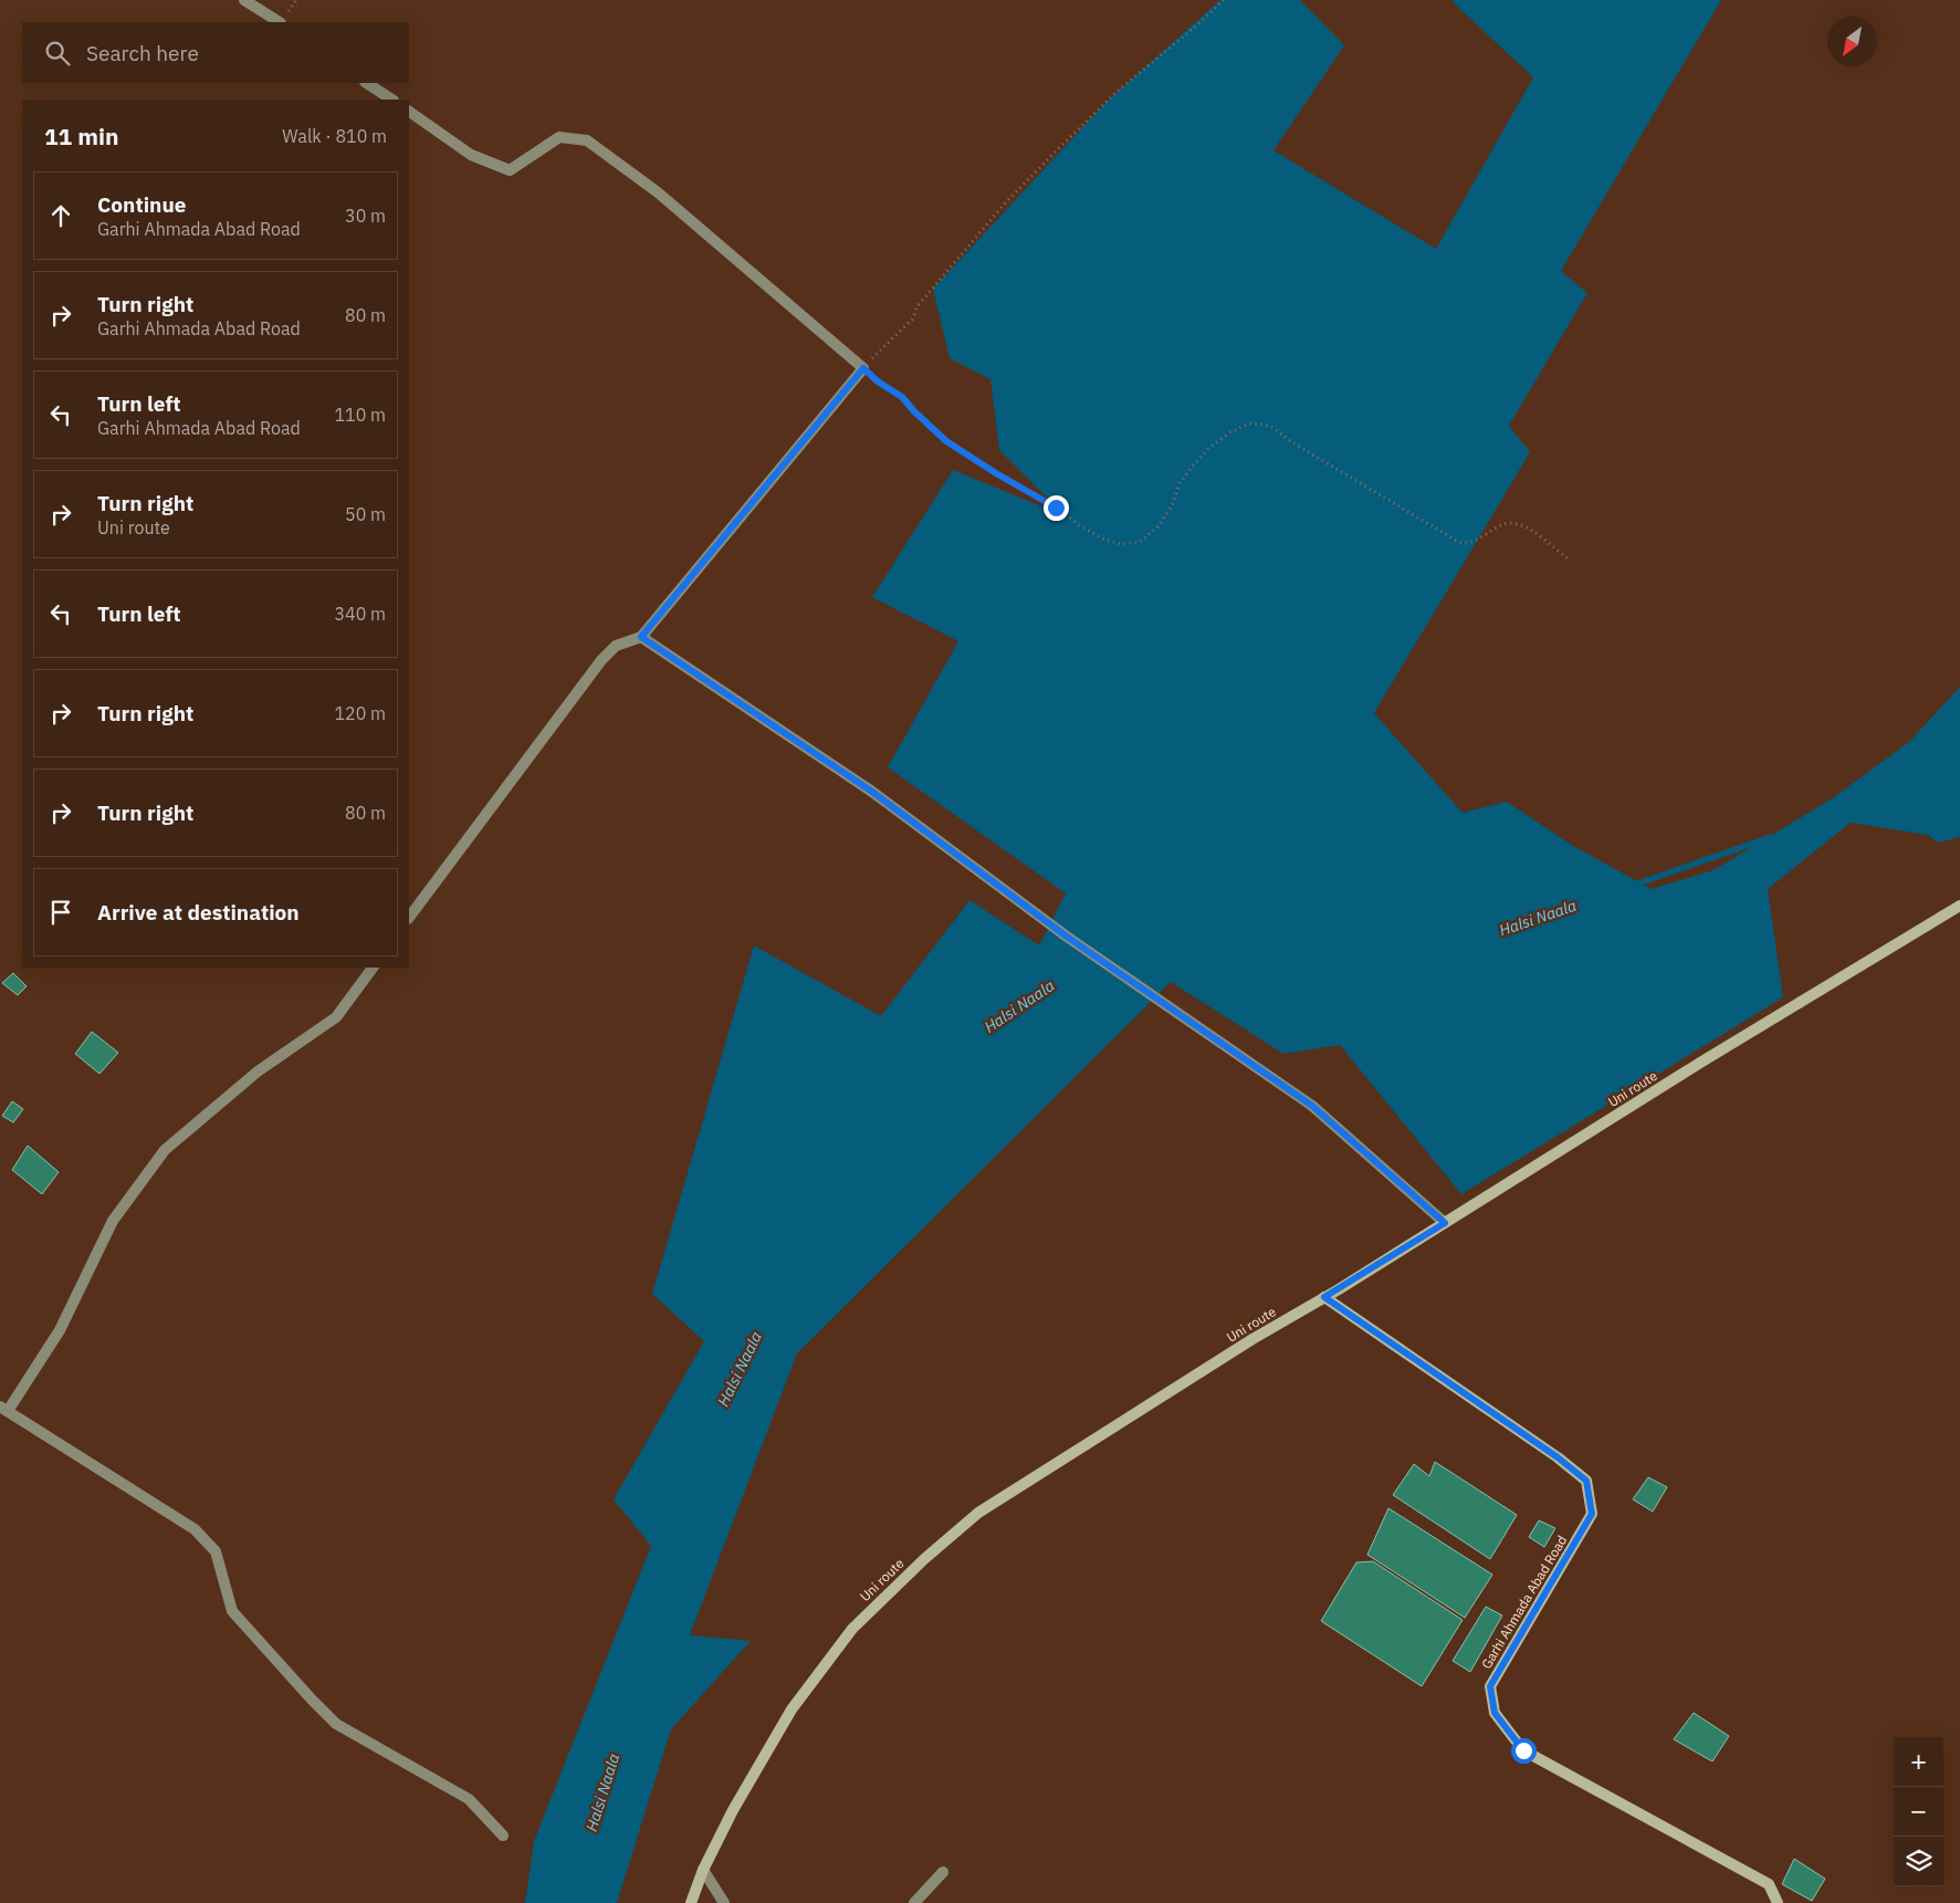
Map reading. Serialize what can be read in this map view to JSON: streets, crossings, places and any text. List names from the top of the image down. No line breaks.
{"streets":{"street":["Uni route","Garhi Ahmada Abad Road"]},"crossings":[["Uni route","Garhi Ahmada Abad Road"]],"water":["Halsi Naala"],"north":"bottom left","page":{"search":"Search here","heading":["11 min","Walk · 810 m"],"list":[["Continue","Garhi Ahmada Abad Road","30 m"],["Turn right","Garhi Ahmada Abad Road","80 m"],["Turn left","Garhi Ahmada Abad Road","110 m"],["Turn right","Uni route","50 m"],["Turn left","340 m"],["Turn right","120 m"],["Turn right","80 m"],"Arrive at destination"],"map_buttons":["+","−"]}}
